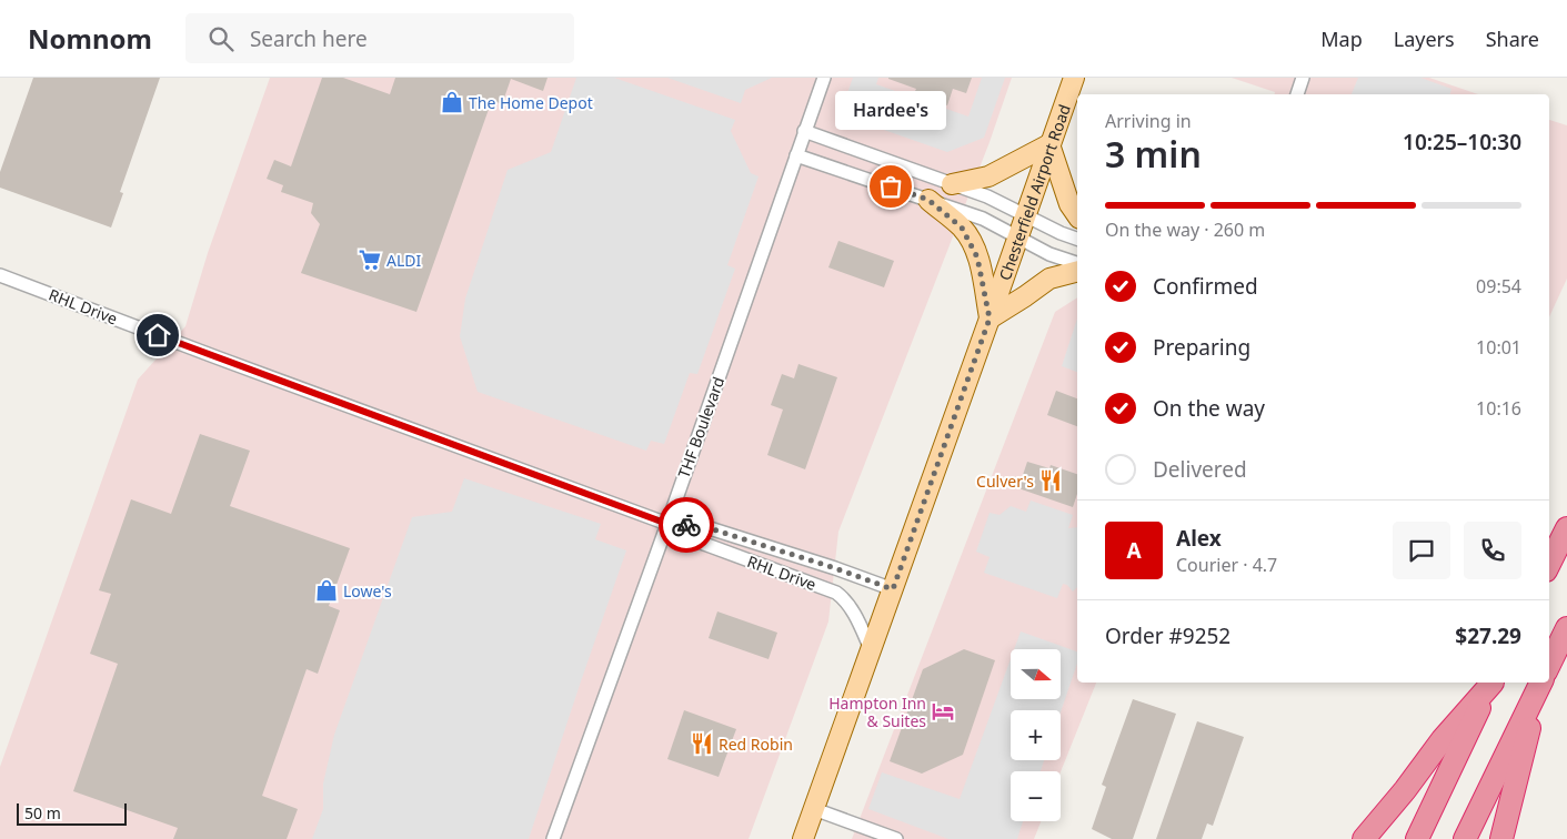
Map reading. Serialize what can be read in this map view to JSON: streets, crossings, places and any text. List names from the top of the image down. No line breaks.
{"streets":{"main road":["Chesterfield Airport Road"],"street":["RHL Drive","THF Boulevard"]},"crossings":[["Chesterfield Airport Road","RHL Drive"],["RHL Drive","THF Boulevard"]],"places":{"shop":["The Home Depot","Lowe's"],"other":["Hardee's"],"supermarket":["ALDI"],"restaurant":["Culver's","Red Robin"],"hotel":["Hampton Inn & Suites"]},"scale_bar":"50 m","north":"right","page":{"header":"Nomnom","search":"Search here","nav":["Map","Layers","Share"],"bubble":"Hardee's","heading":["3 min","Arriving in","10:25–10:30"],"panel":["Alex","Courier · 4.7","Order #9252","$27.29"],"bar":"On the way · 260 m","list":[["Confirmed","09:54"],["Preparing","10:01"],["On the way","10:16"],"Delivered"],"round":"A","map_buttons":["+","−"],"scale":"50 m"}}
